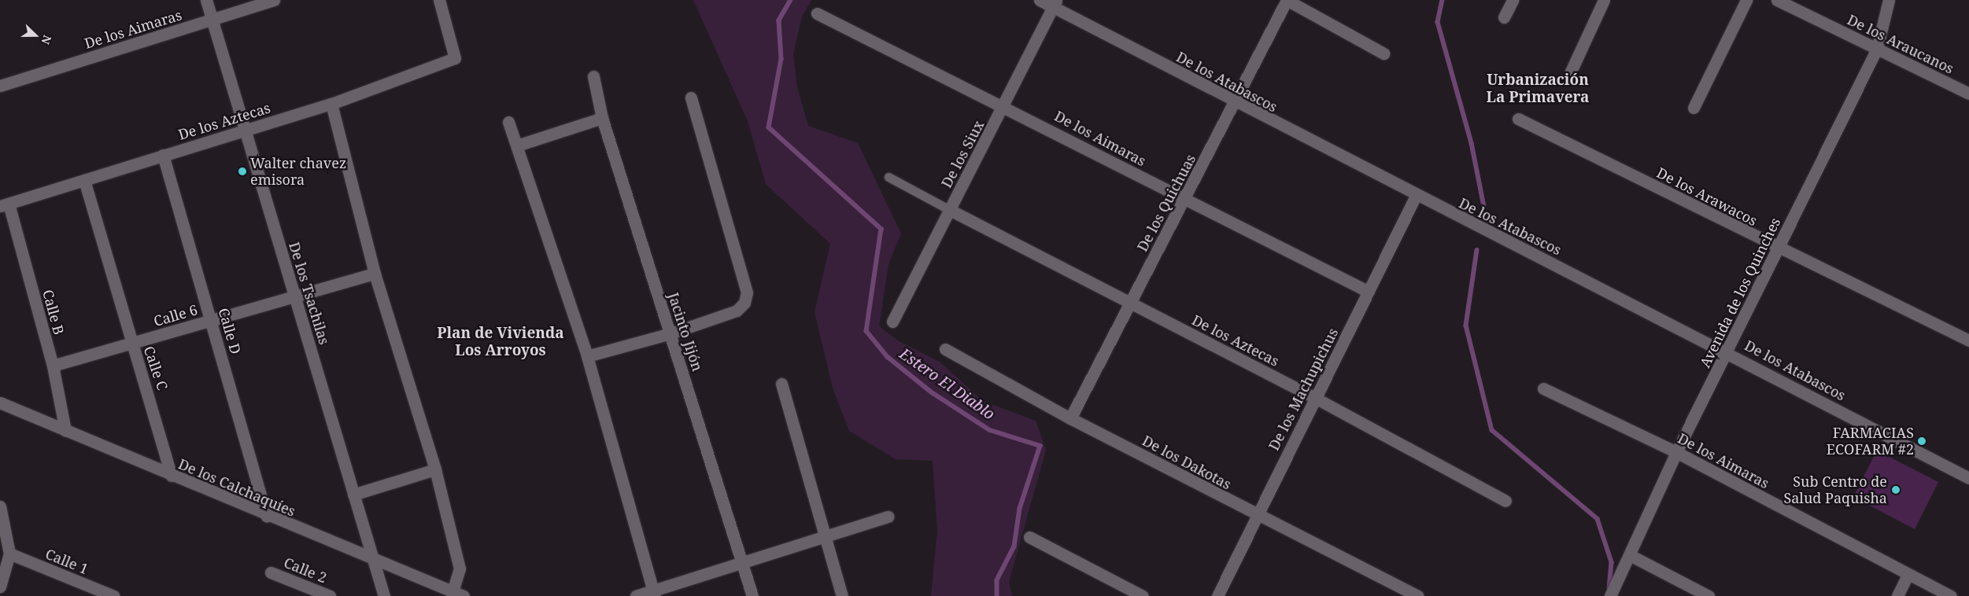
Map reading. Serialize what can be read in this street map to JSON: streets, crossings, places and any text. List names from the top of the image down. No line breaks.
{"streets":{"street":["De los Aimaras","De los Araucanos","De los Atabascos","De los Aztecas","De los Siux","De los Arawacos","De los Quichuas","Avenida de los Quinches","De los Tsachilas","Calle B","Calle 6","Calle D","Jacinto Jijón","Calle C","De los Machupichus","De los Dakotas","De los Calchaquíes","Calle 1","Calle 2"]},"crossings":[["De los Aimaras","De los Siux"],["De los Aimaras","De los Quichuas"],["De los Aimaras","Avenida de los Quinches"],["De los Aimaras","De los Tsachilas"],["De los Aimaras","De los Machupichus"],["De los Araucanos","Avenida de los Quinches"],["De los Atabascos","De los Siux"],["De los Atabascos","De los Quichuas"],["De los Atabascos","Avenida de los Quinches"],["De los Atabascos","De los Machupichus"],["De los Aztecas","De los Siux"],["De los Aztecas","De los Quichuas"],["De los Aztecas","De los Tsachilas"],["De los Aztecas","Calle B"],["De los Aztecas","Calle D"],["De los Aztecas","Calle C"],["De los Aztecas","De los Machupichus"],["De los Arawacos","Avenida de los Quinches"],["De los Quichuas","De los Dakotas"],["De los Tsachilas","Calle 6"],["De los Tsachilas","De los Calchaquíes"],["Calle B","Calle 6"],["Calle B","De los Calchaquíes"],["Calle 6","Calle D"],["Calle 6","Calle C"],["Calle D","De los Calchaquíes"],["Calle C","De los Calchaquíes"],["De los Machupichus","De los Dakotas"]],"districts":["Urbanización La Primavera","Plan de Vivienda Los Arroyos"],"water":["Estero El Diablo"],"places":["Walter chavez emisora","FARMACIAS ECOFARM #2","Sub Centro de Salud Paquisha"],"north":"right"}
